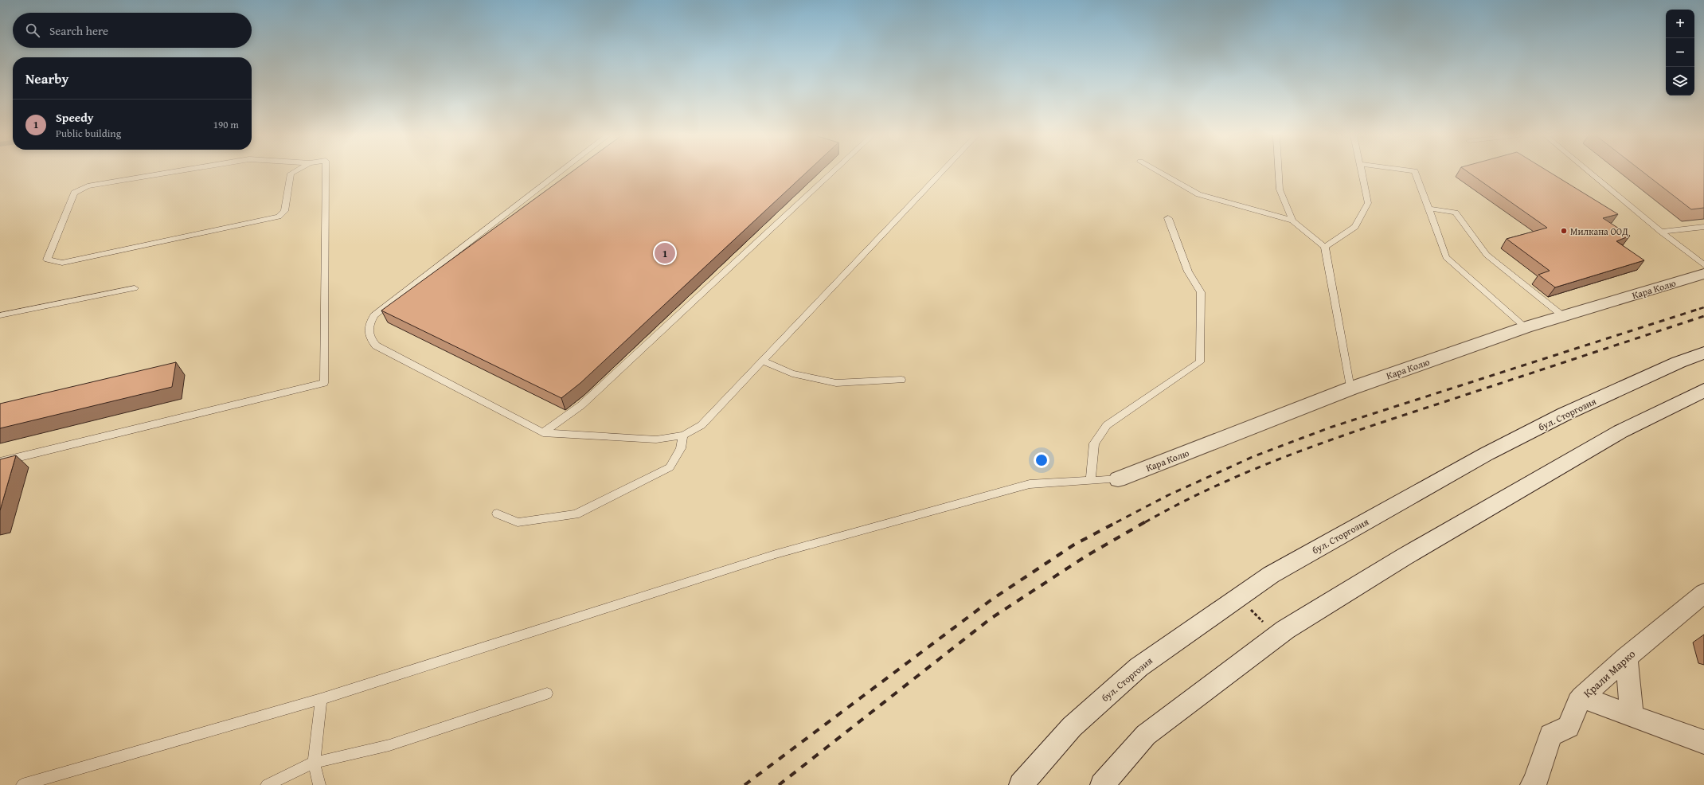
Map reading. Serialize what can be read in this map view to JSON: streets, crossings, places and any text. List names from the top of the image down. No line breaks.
{"streets":{"main road":["Кара Колю","бул. Сторгозия","Крали Марко"]},"places":["Милкана OOД"],"page":{"map_buttons":["+","−"],"search":"Search here","heading":"Nearby","list":[{"mark":"1","name":"Speedy","note":"Public building","value":"190 m"}],"pins":"1"}}
